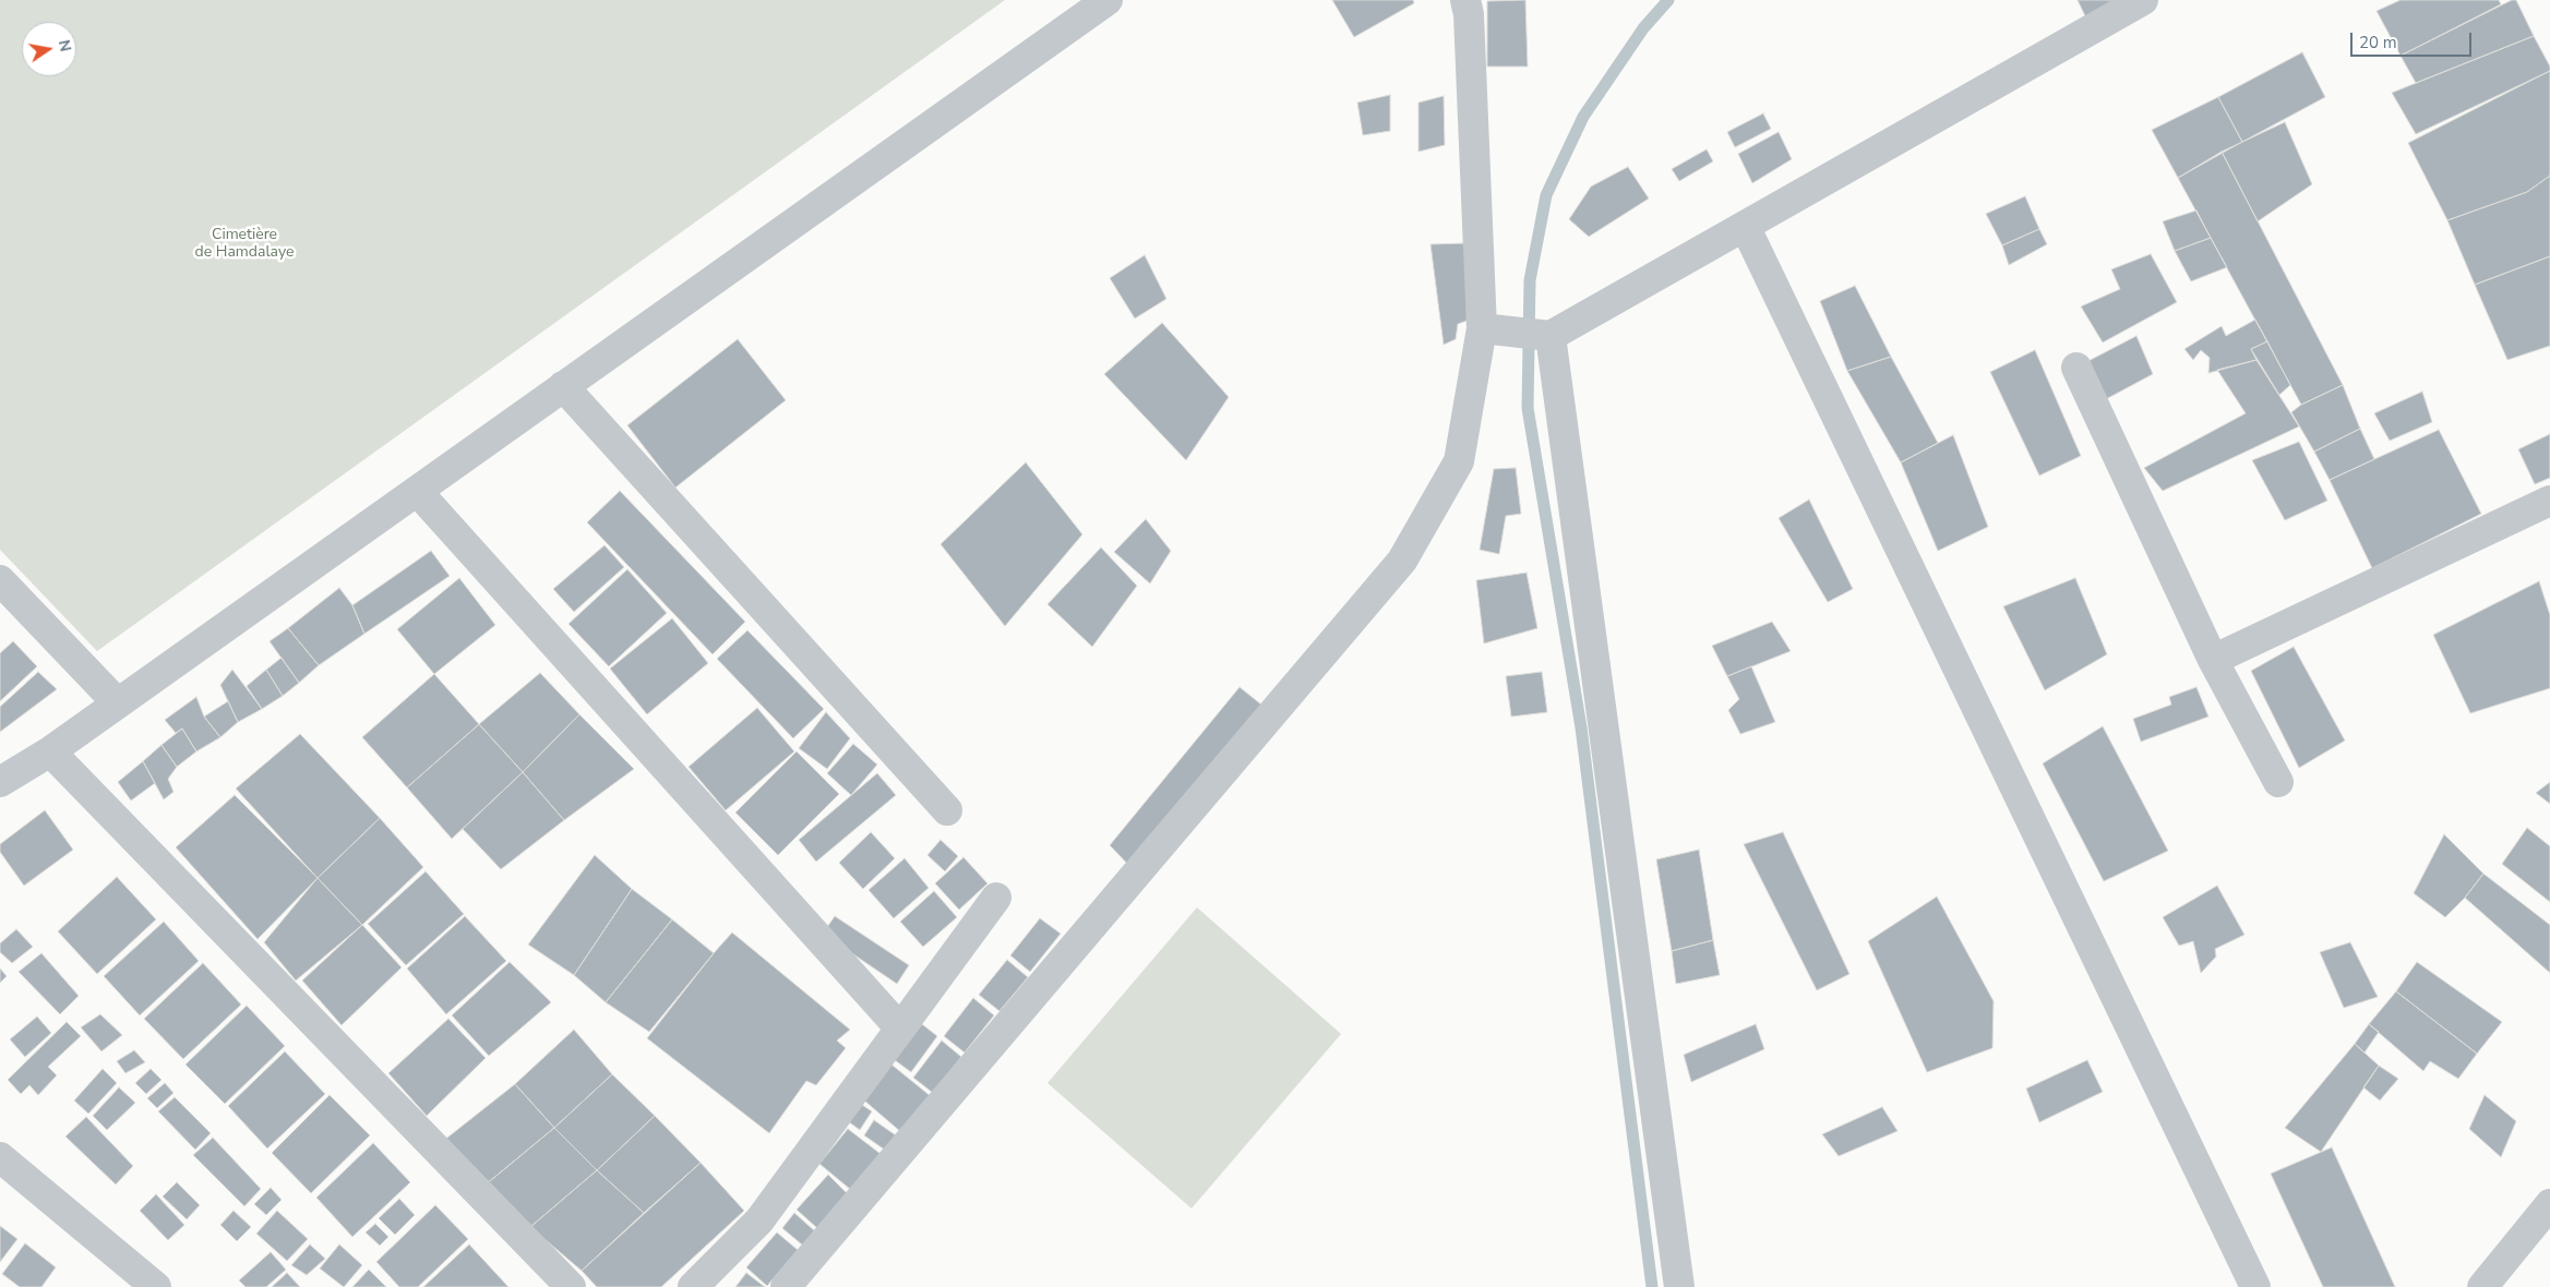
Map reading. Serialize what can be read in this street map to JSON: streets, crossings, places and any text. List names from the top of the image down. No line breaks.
{"parks":["Cimetière de Hamdalaye"],"scale_bar":"20 m","north":"right"}
